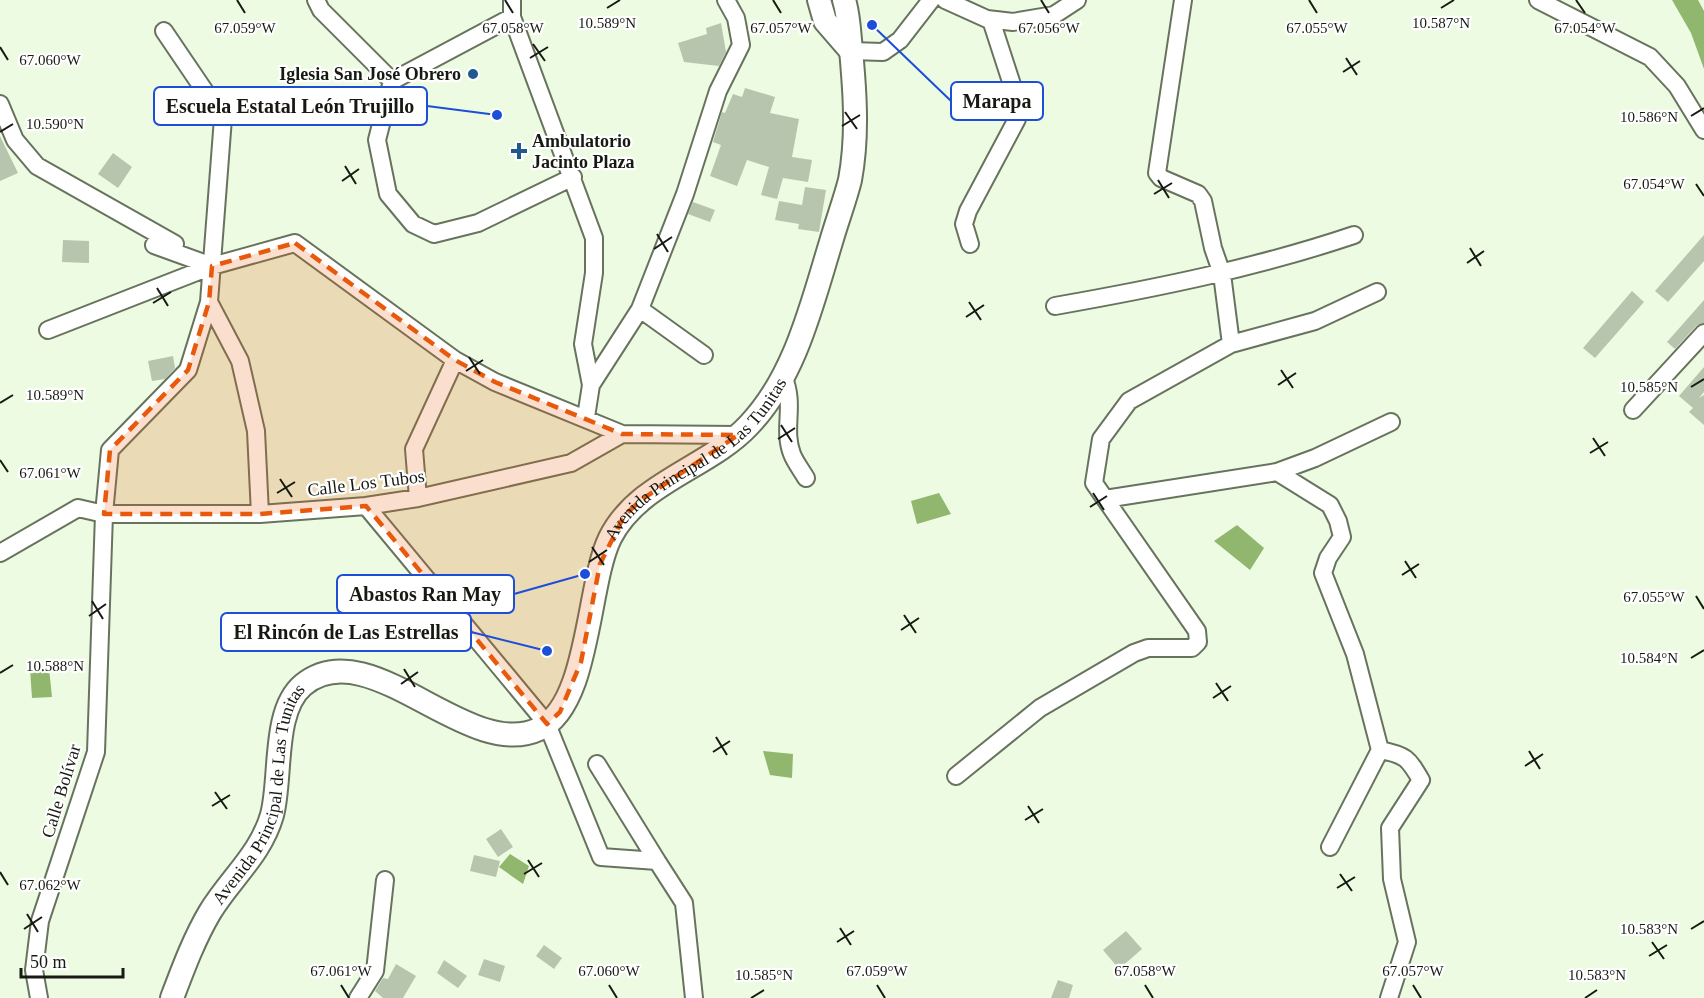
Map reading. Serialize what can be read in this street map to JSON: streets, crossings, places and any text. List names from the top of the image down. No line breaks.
{"streets":{"main road":["Avenida Principal de Las Tunitas"],"street":["Calle Los Tubos","Calle Bolívar"]},"crossings":[["Calle Los Tubos","Calle Bolívar"]],"places":{"other":["Marapa","Iglesia San José Obrero","Escuela Estatal León Trujillo","Abastos Ran May","El Rincón de Las Estrellas"],"health":["Ambulatorio Jacinto Plaza"]},"scale_bar":"50 m","coordinates":["10.589°N","10.587°N","67.059°W","67.058°W","67.057°W","67.056°W","67.055°W","67.054°W","67.060°W","10.586°N","10.590°N","10.585°N","67.061°W","10.584°N","10.588°N","67.062°W","10.583°N"]}
